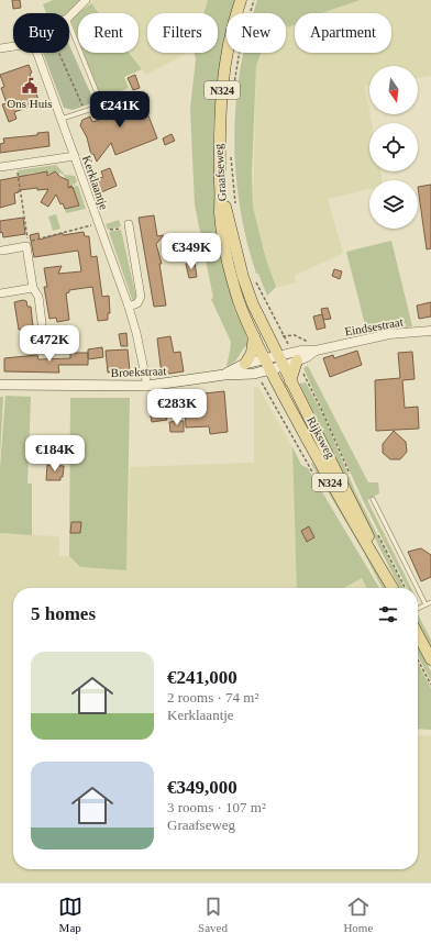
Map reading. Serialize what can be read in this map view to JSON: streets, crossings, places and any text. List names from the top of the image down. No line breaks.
{"streets":{"main road":["N324","Graafseweg","Broekstraat","Rijksweg"],"street":["Kerklaantje","Eindsestraat"]},"crossings":[["Graafseweg","Eindsestraat"],["Graafseweg","Broekstraat"],["Graafseweg","Rijksweg"],["Kerklaantje","Broekstraat"],["Eindsestraat","Rijksweg"],["Broekstraat","Rijksweg"]],"places":{"public building":["Ons Huis"]},"north":"bottom","page":{"chip":["Buy","Rent","Filters","New","Apartment"],"price":["€241K","€349K","€472K","€283K","€184K"],"heading":"5 homes","list":[{"name":"€241,000","note":"2 rooms · 74 m² · Kerklaantje"},{"name":"€349,000","note":"3 rooms · 107 m² · Graafseweg"}],"tabs":["Map","Saved","Home"]}}
